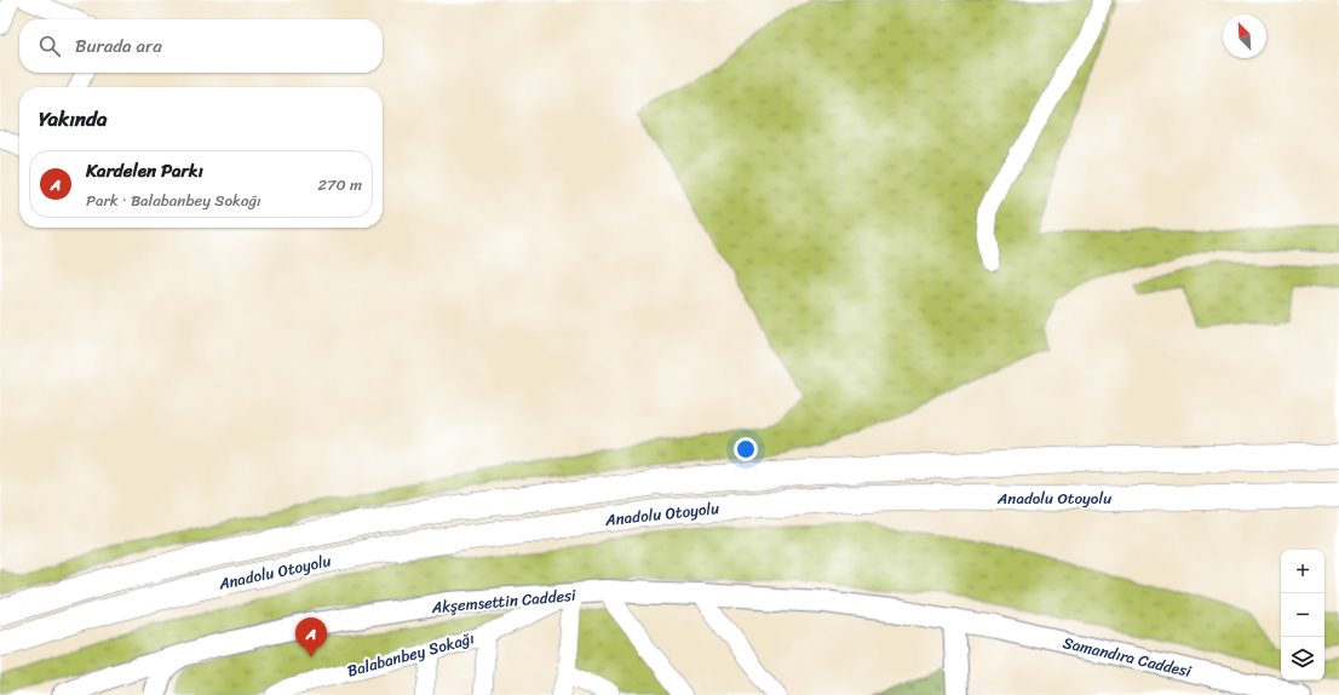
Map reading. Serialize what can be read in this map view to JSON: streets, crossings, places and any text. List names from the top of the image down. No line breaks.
{"streets":{"highway":["Anadolu Otoyolu"],"main road":["Akşemsettin Caddesi","Samandıra Caddesi"],"street":["Balabanbey Sokağı"]},"crossings":[["Akşemsettin Caddesi","Balabanbey Sokağı"],["Akşemsettin Caddesi","Samandıra Caddesi"]],"north":"top left","page":{"search":"Burada ara","heading":"Yakında","list":[{"mark":"A","name":"Kardelen Parkı","note":"Park · Balabanbey Sokağı","value":"270 m"}],"map_buttons":["+","−"],"pins":"A"}}
